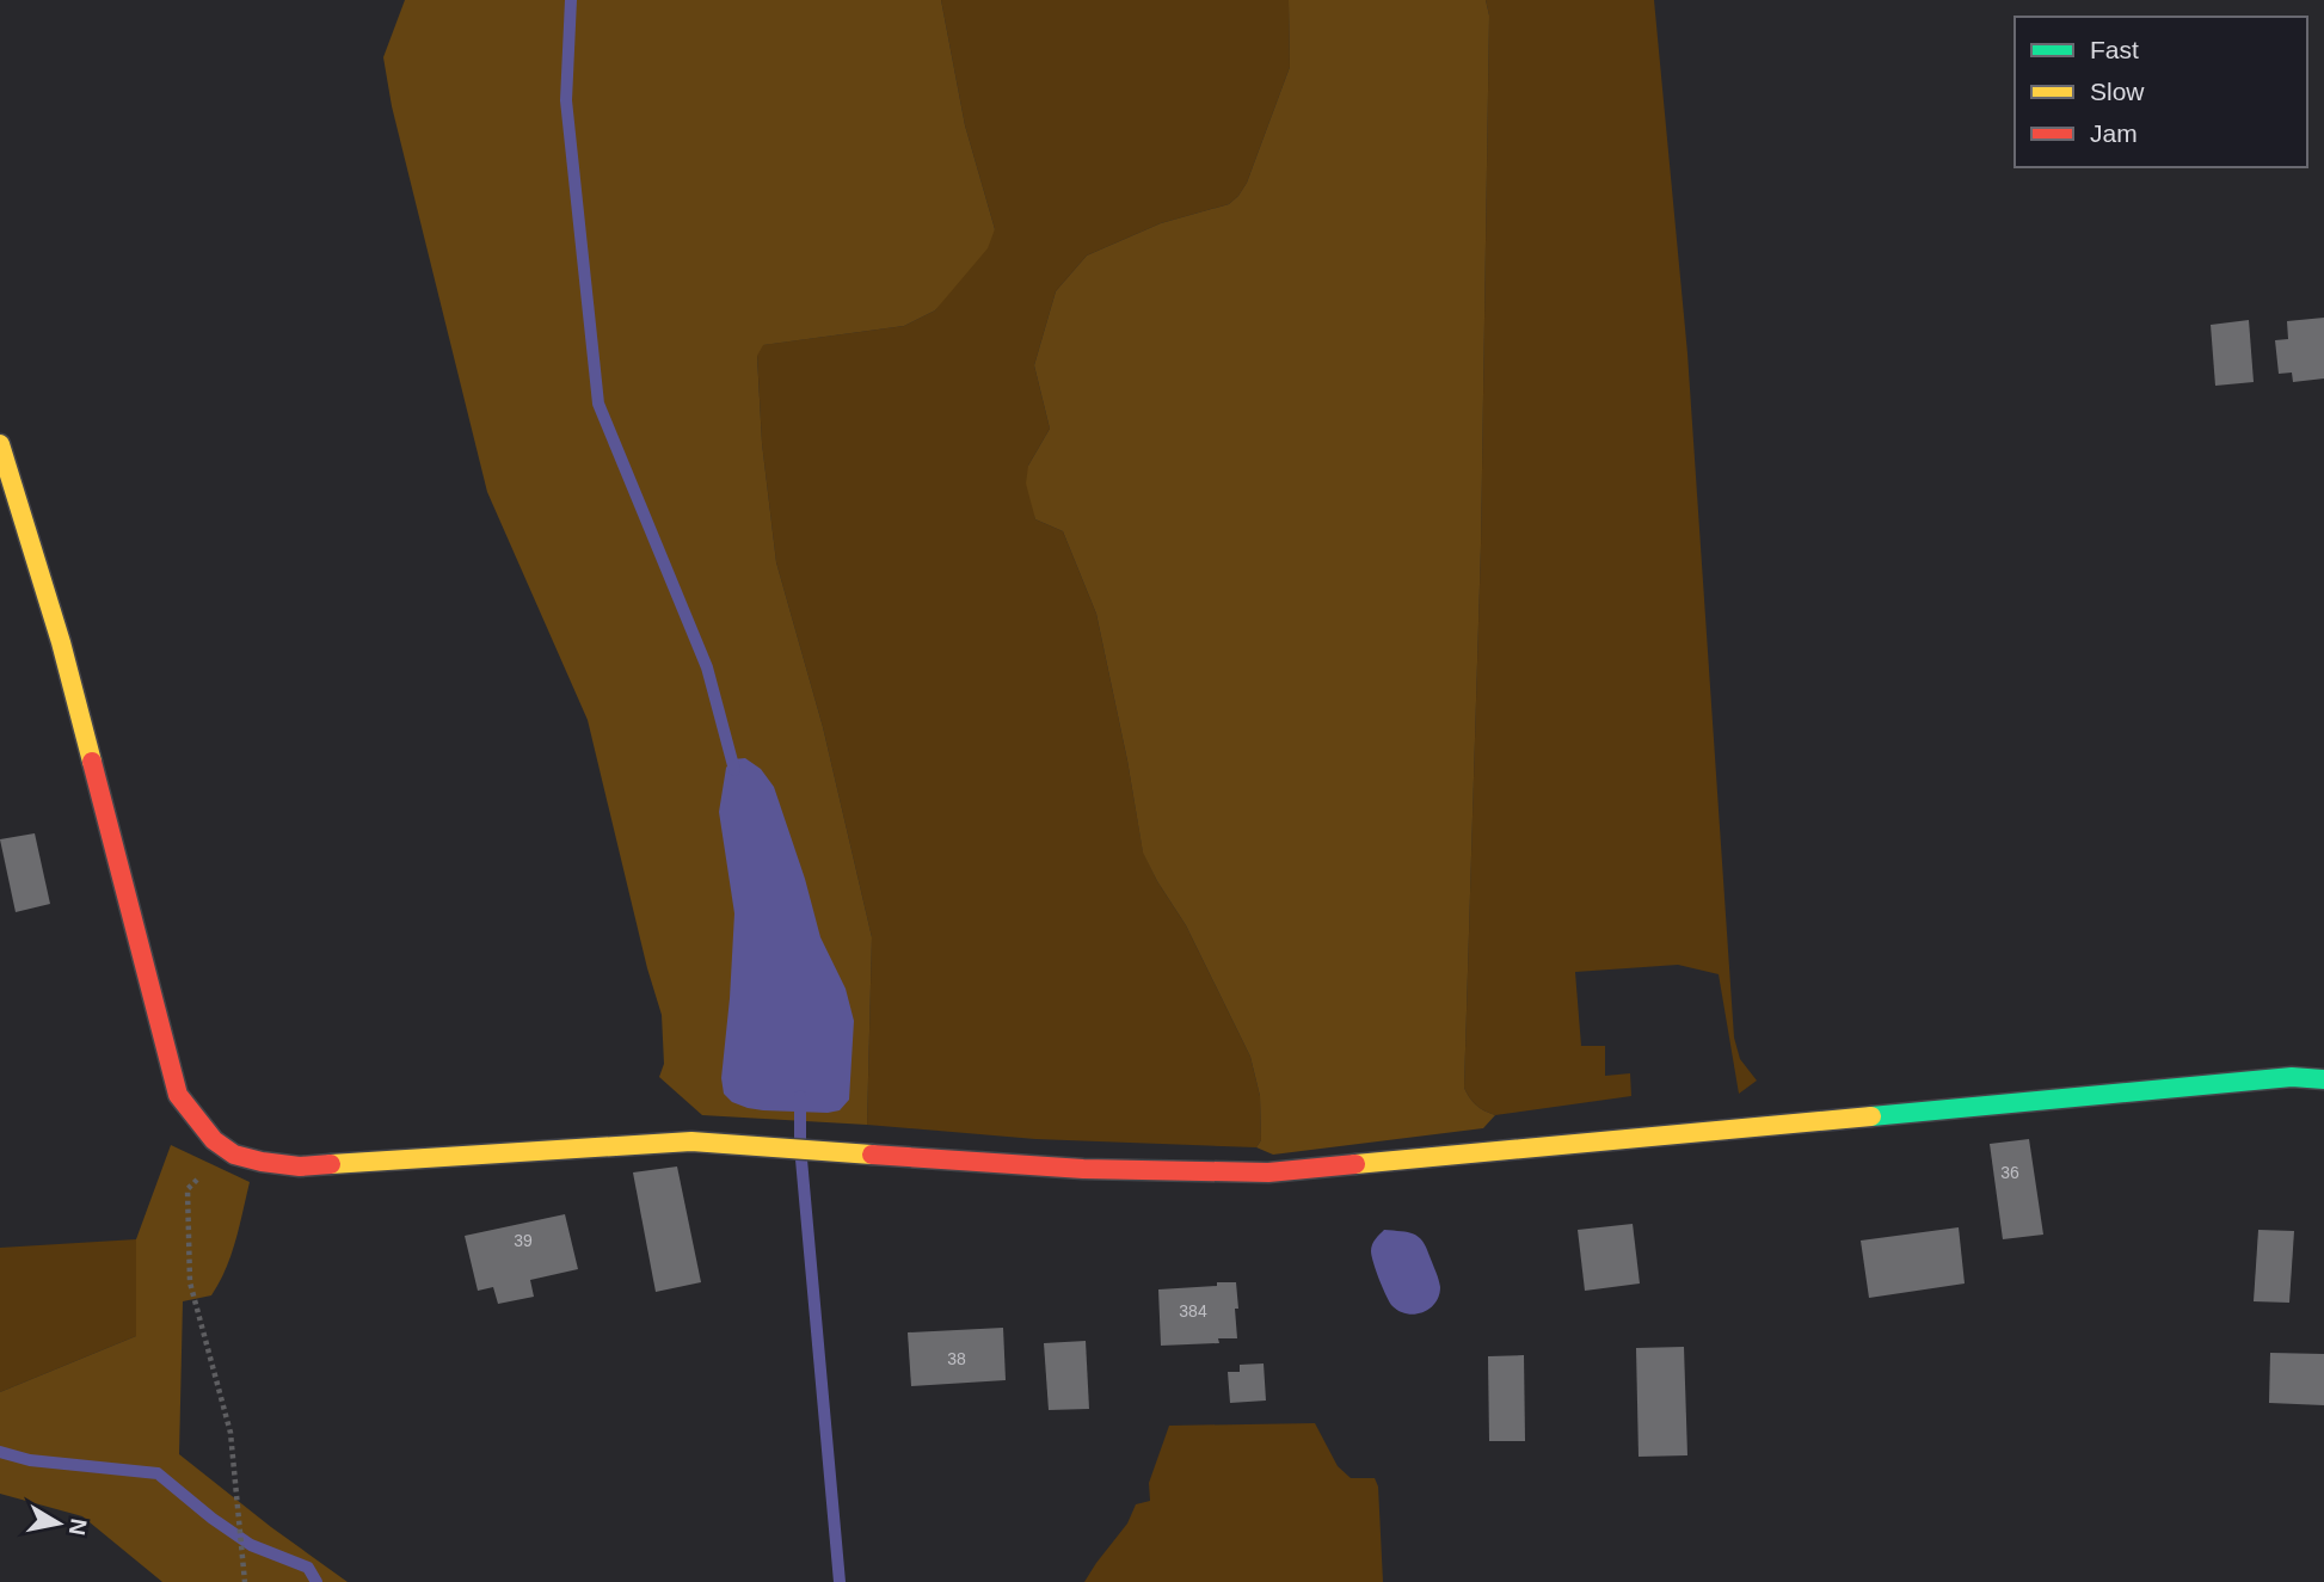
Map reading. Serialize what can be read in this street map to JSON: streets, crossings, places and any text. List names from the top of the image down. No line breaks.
{"house_numbers":["36","39","384","38"],"legend":["Fast","Slow","Jam"],"north":"right"}
